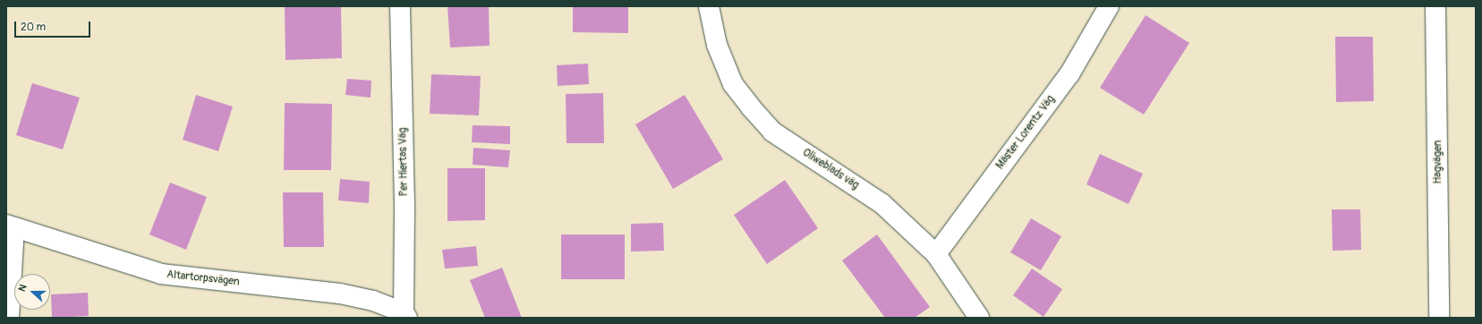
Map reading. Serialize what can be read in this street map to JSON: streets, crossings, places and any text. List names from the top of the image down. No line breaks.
{"streets":{"street":["Mäster Lorentz Väg","Per Hiertas Väg","Hagvägen","Oliweblads väg","Altartorpsvägen"]},"crossings":[["Mäster Lorentz Väg","Oliweblads väg"],["Per Hiertas Väg","Altartorpsvägen"]],"scale_bar":"20 m","north":"left"}
